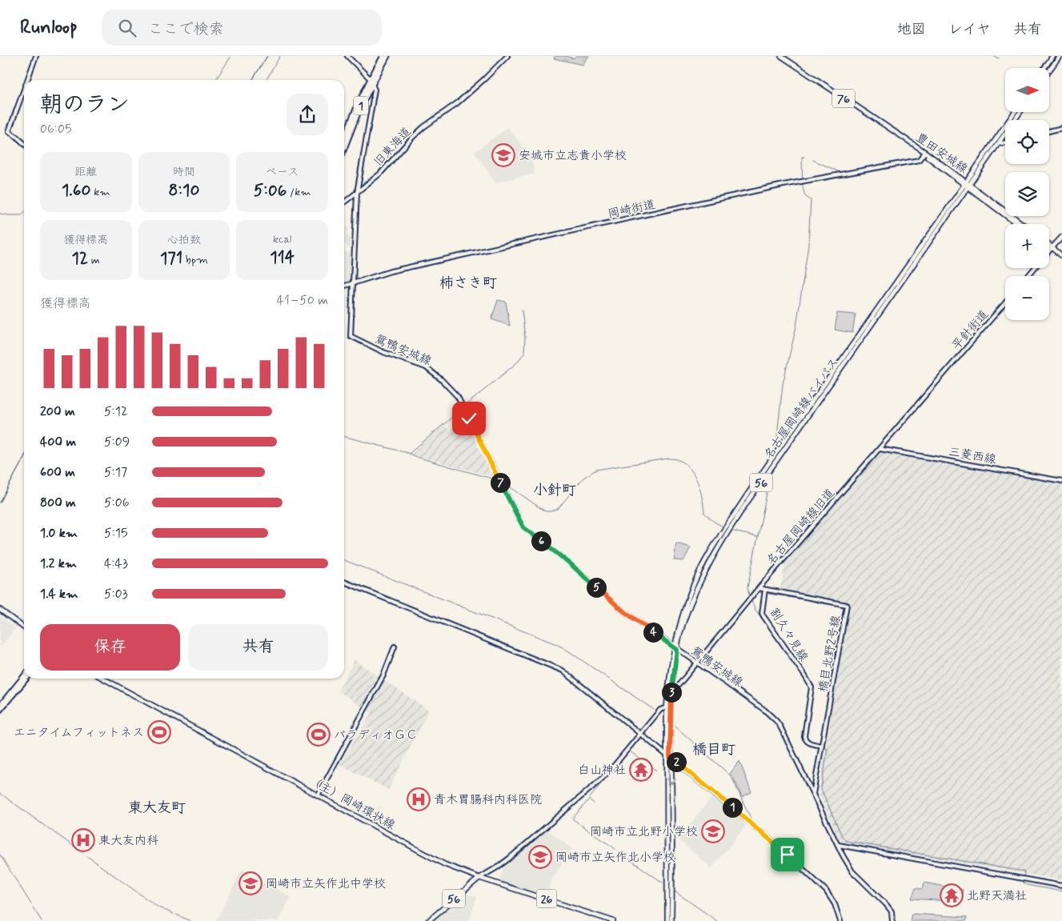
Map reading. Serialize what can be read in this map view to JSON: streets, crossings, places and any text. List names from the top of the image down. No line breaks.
{"streets":{"highway":["1"],"main road":["76","豊田安城線","名古屋岡崎線バイパス","56","（主）岡崎環状線","26"],"street":["旧東海道","岡崎街道","平針街道","鴛鴨安城線","三菱西線","名古屋岡崎線旧道","割久々見線","橋目北野2号線"]},"crossings":[["1","鴛鴨安城線"],["旧東海道","鴛鴨安城線"],["豊田安城線","岡崎街道"],["豊田安城線","名古屋岡崎線バイパス"],["岡崎街道","鴛鴨安城線"],["平針街道","名古屋岡崎線旧道"],["鴛鴨安城線","名古屋岡崎線バイパス"],["鴛鴨安城線","名古屋岡崎線旧道"],["鴛鴨安城線","橋目北野2号線"],["名古屋岡崎線バイパス","56"],["名古屋岡崎線バイパス","名古屋岡崎線旧道"],["三菱西線","名古屋岡崎線旧道"],["56","（主）岡崎環状線"],["名古屋岡崎線旧道","橋目北野2号線"],["割久々見線","橋目北野2号線"]],"districts":["柿さき町","小針町","橋目町","東大友町"],"places":{"school or university":["安城市立志貴小学校","岡崎市立北野小学校","岡崎市立矢作北小学校","岡崎市立矢作北中学校"],"sports":["エニタイムフィットネス","パラディオＧＣ"],"temple":["白山神社","北野天満社"],"hospital":["青木胃腸科内科医院","東大友内科"]},"north":"right","page":{"header":"Runloop","search":"ここで検索","nav":["地図","レイヤ","共有"],"map_buttons":["+","−"],"heading":["朝のラン","06:05"],"stats":[["距離","1.60 km"],["時間","8:10"],["ペース","5:06 /km"],["獲得標高","12 m"],["心拍数","171 bpm"],["kcal","114"]],"chart":["獲得標高","41–50 m"],"list":[{"name":"200 m","note":"5:12"},{"name":"400 m","note":"5:09"},{"name":"600 m","note":"5:17"},{"name":"800 m","note":"5:06"},{"name":"1.0 km","note":"5:15"},{"name":"1.2 km","note":"4:43"},{"name":"1.4 km","note":"5:03"}],"pins":["7","6","5","4","3","2","1"],"buttons":["保存","共有"]}}
